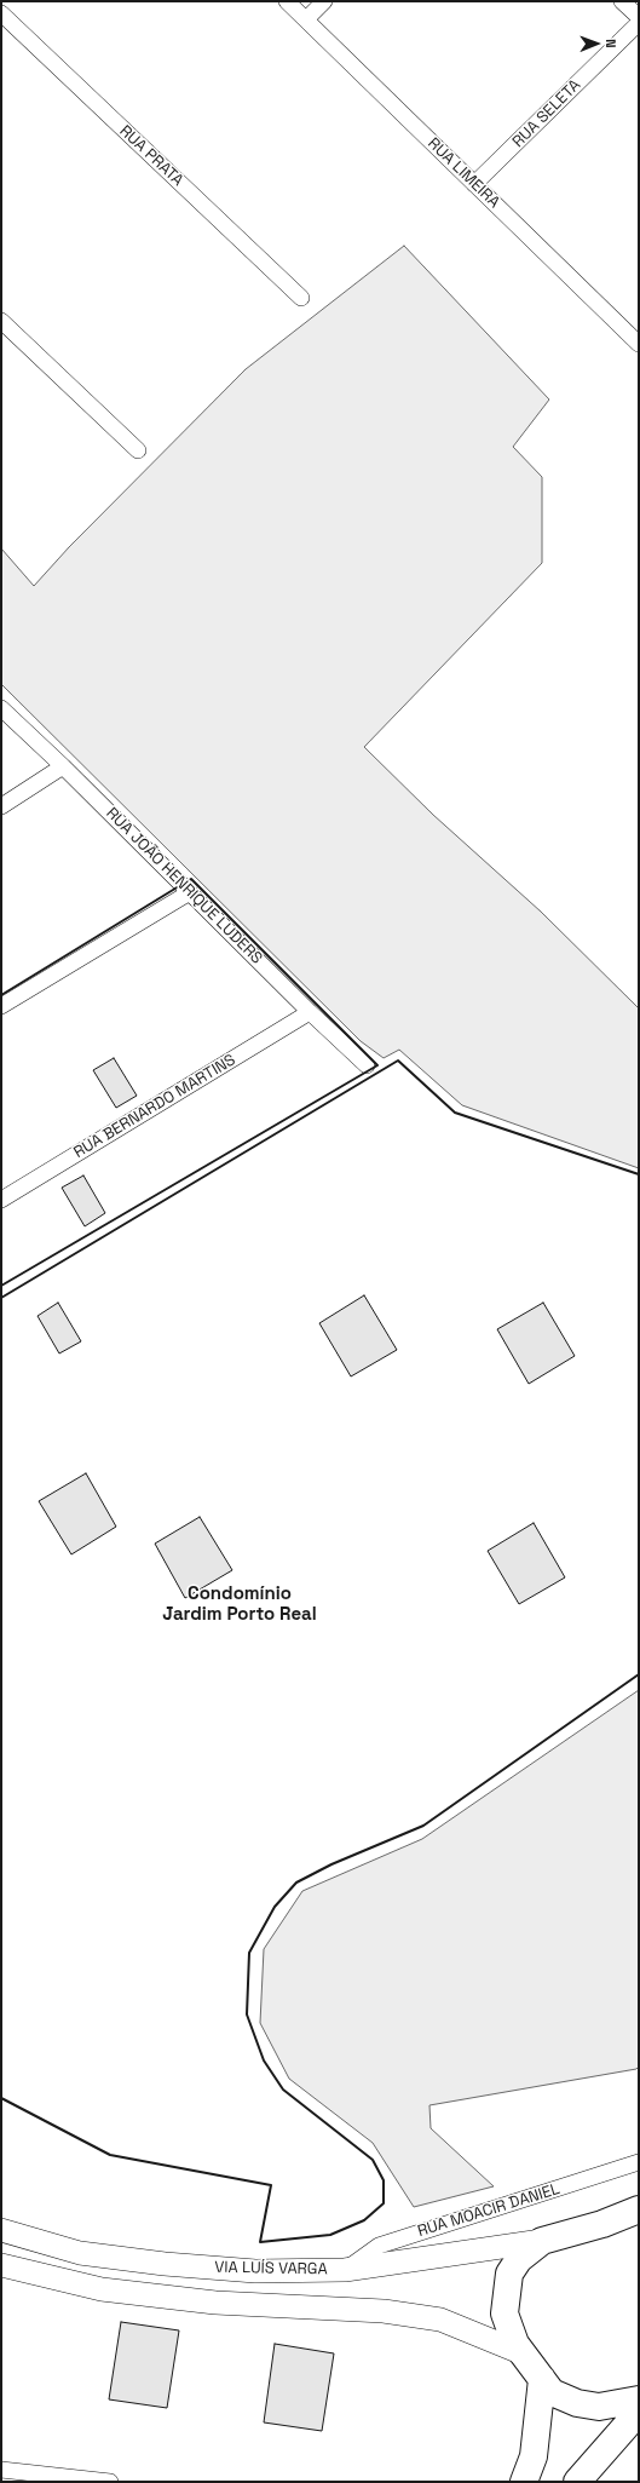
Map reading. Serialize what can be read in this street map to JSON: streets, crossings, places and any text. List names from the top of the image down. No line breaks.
{"streets":{"main road":["VIA LUÍS VARGA"],"street":["RUA SELETA","RUA PRATA","RUA LIMEIRA","RUA JOÃO HENRIQUE LUDERS","RUA BERNARDO MARTINS","RUA MOACIR DANIEL"]},"crossings":[["RUA SELETA","RUA LIMEIRA"],["RUA JOÃO HENRIQUE LUDERS","RUA BERNARDO MARTINS"],["RUA MOACIR DANIEL","VIA LUÍS VARGA"]],"districts":["Condomínio Jardim Porto Real"],"north":"right"}
